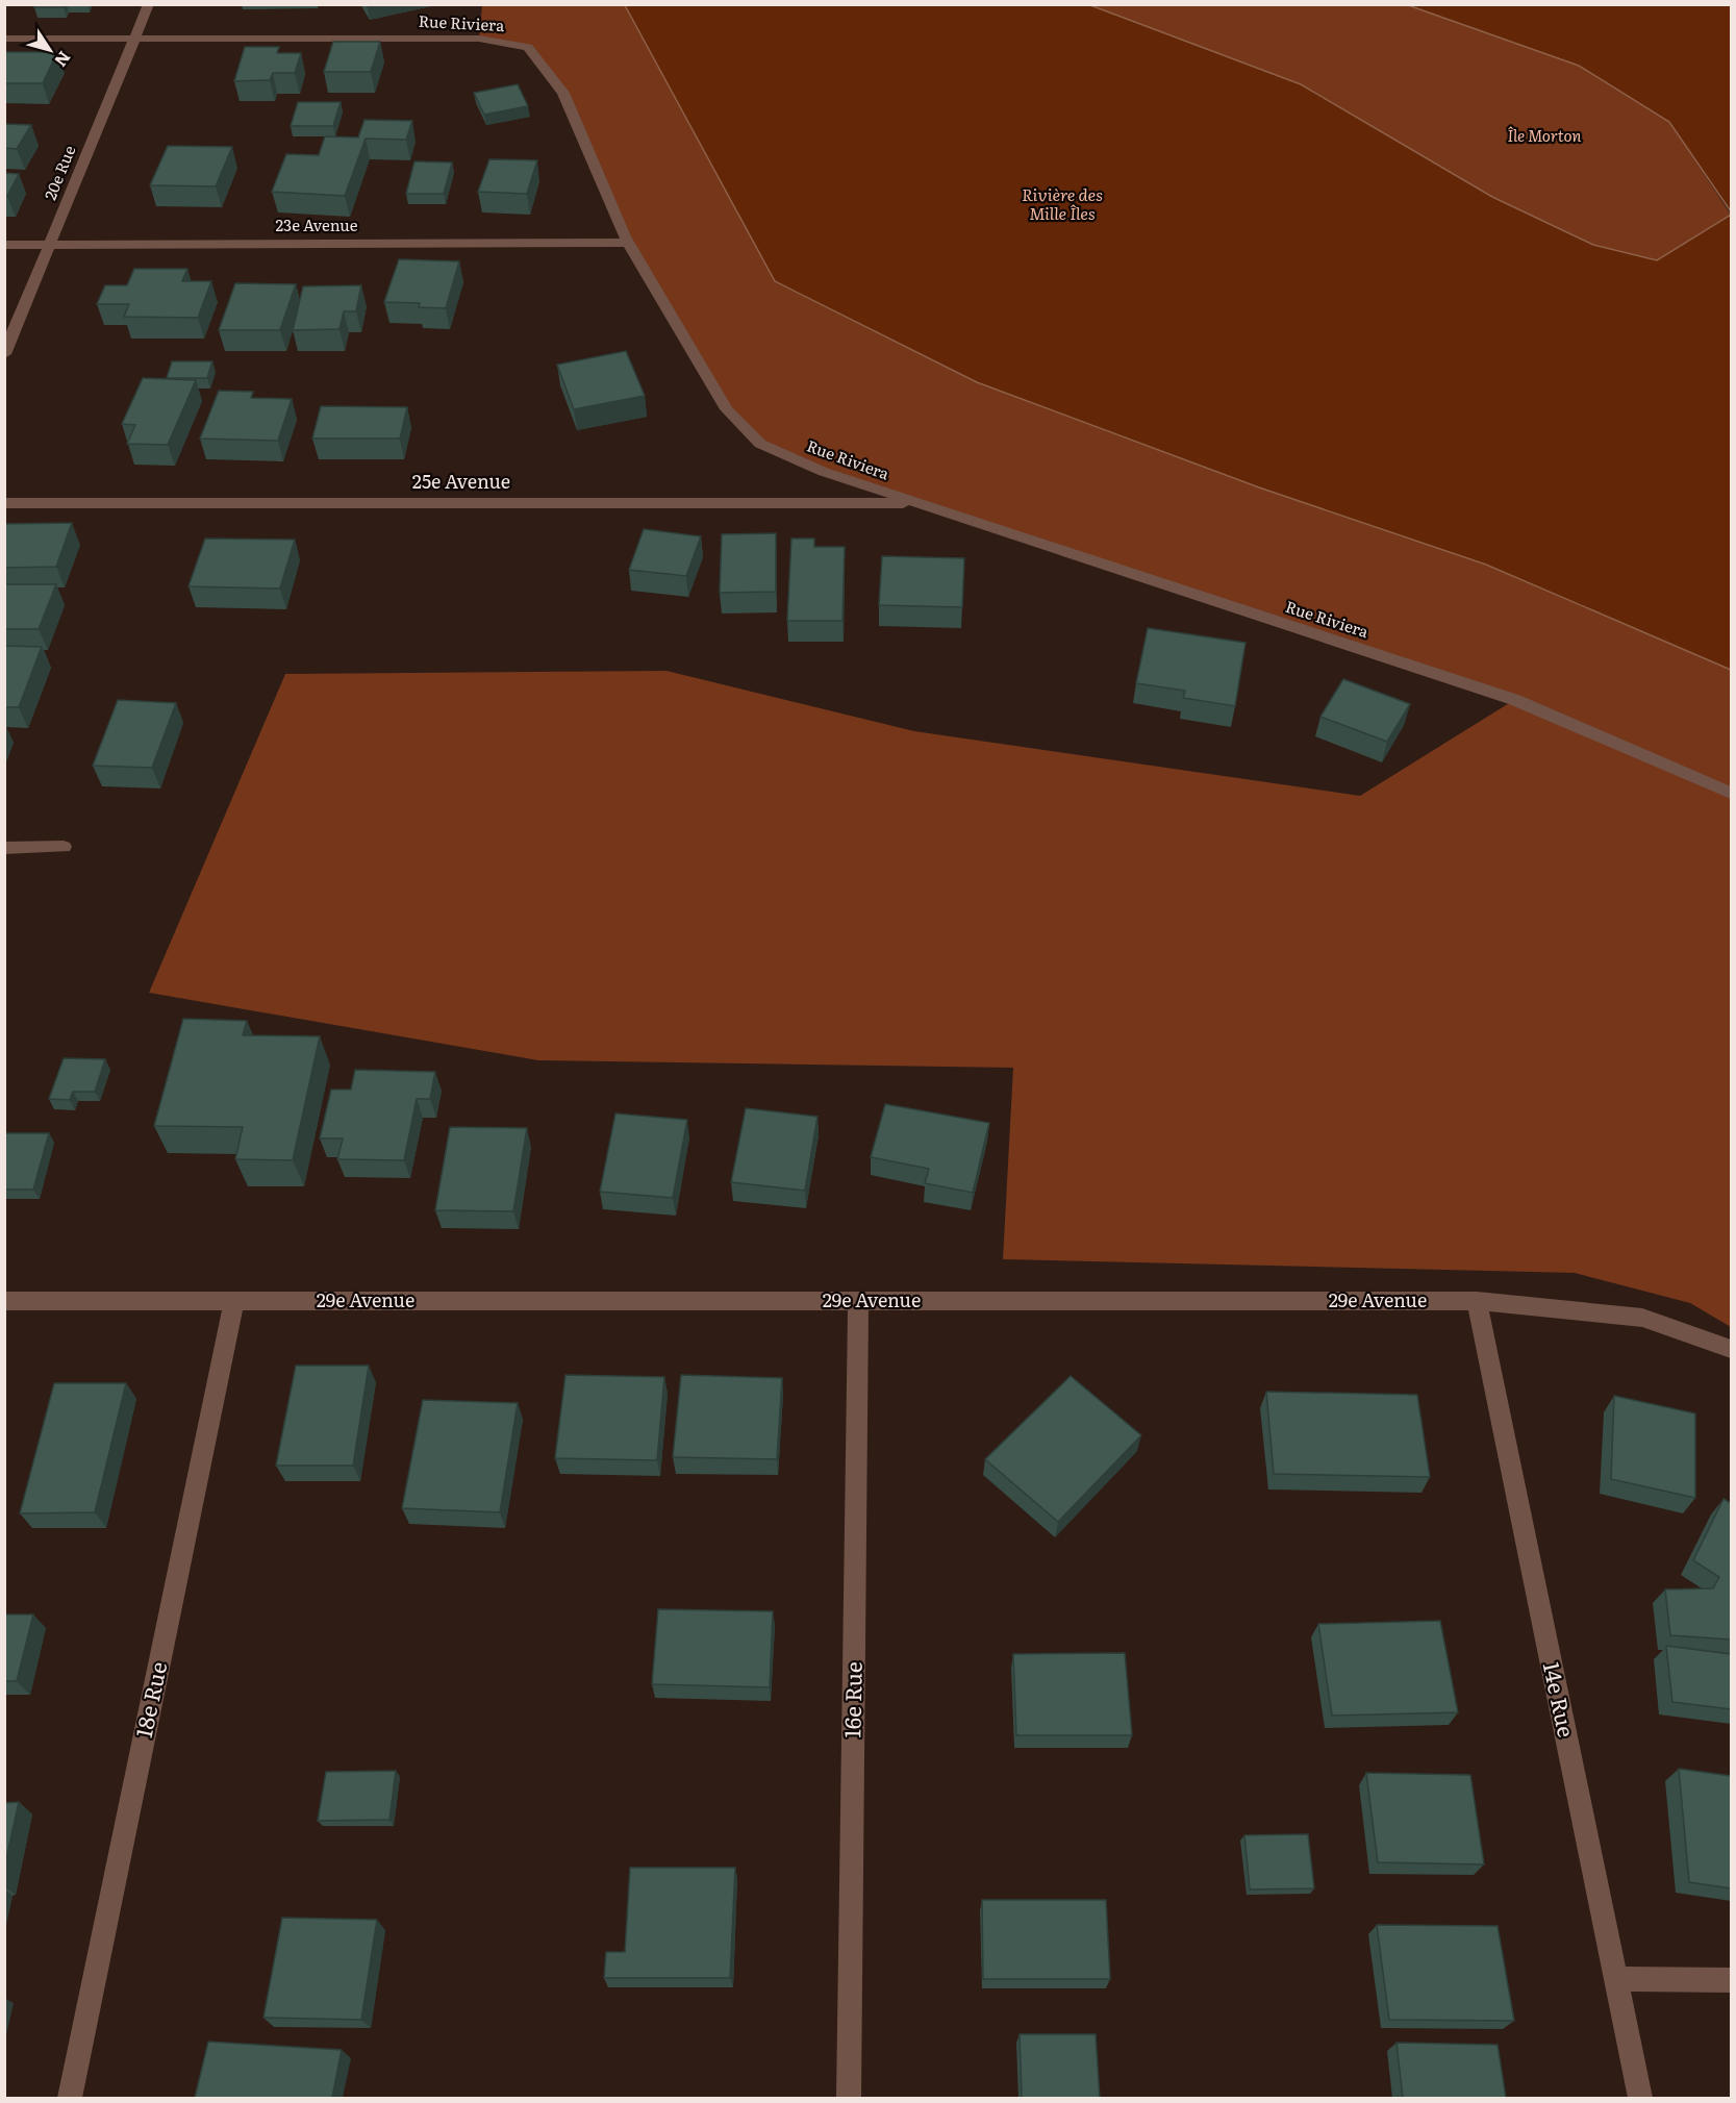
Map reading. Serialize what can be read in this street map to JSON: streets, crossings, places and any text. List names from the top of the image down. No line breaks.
{"streets":{"street":["Rue Riviera","20e Rue","23e Avenue","25e Avenue","29e Avenue","18e Rue","16e Rue","14e Rue"]},"crossings":[["Rue Riviera","20e Rue"],["Rue Riviera","23e Avenue"],["Rue Riviera","25e Avenue"],["20e Rue","23e Avenue"],["29e Avenue","18e Rue"],["29e Avenue","16e Rue"],["29e Avenue","14e Rue"]],"water":["Rivière des Mille Îles"],"parks":["Île Morton"],"north":"bottom right"}
